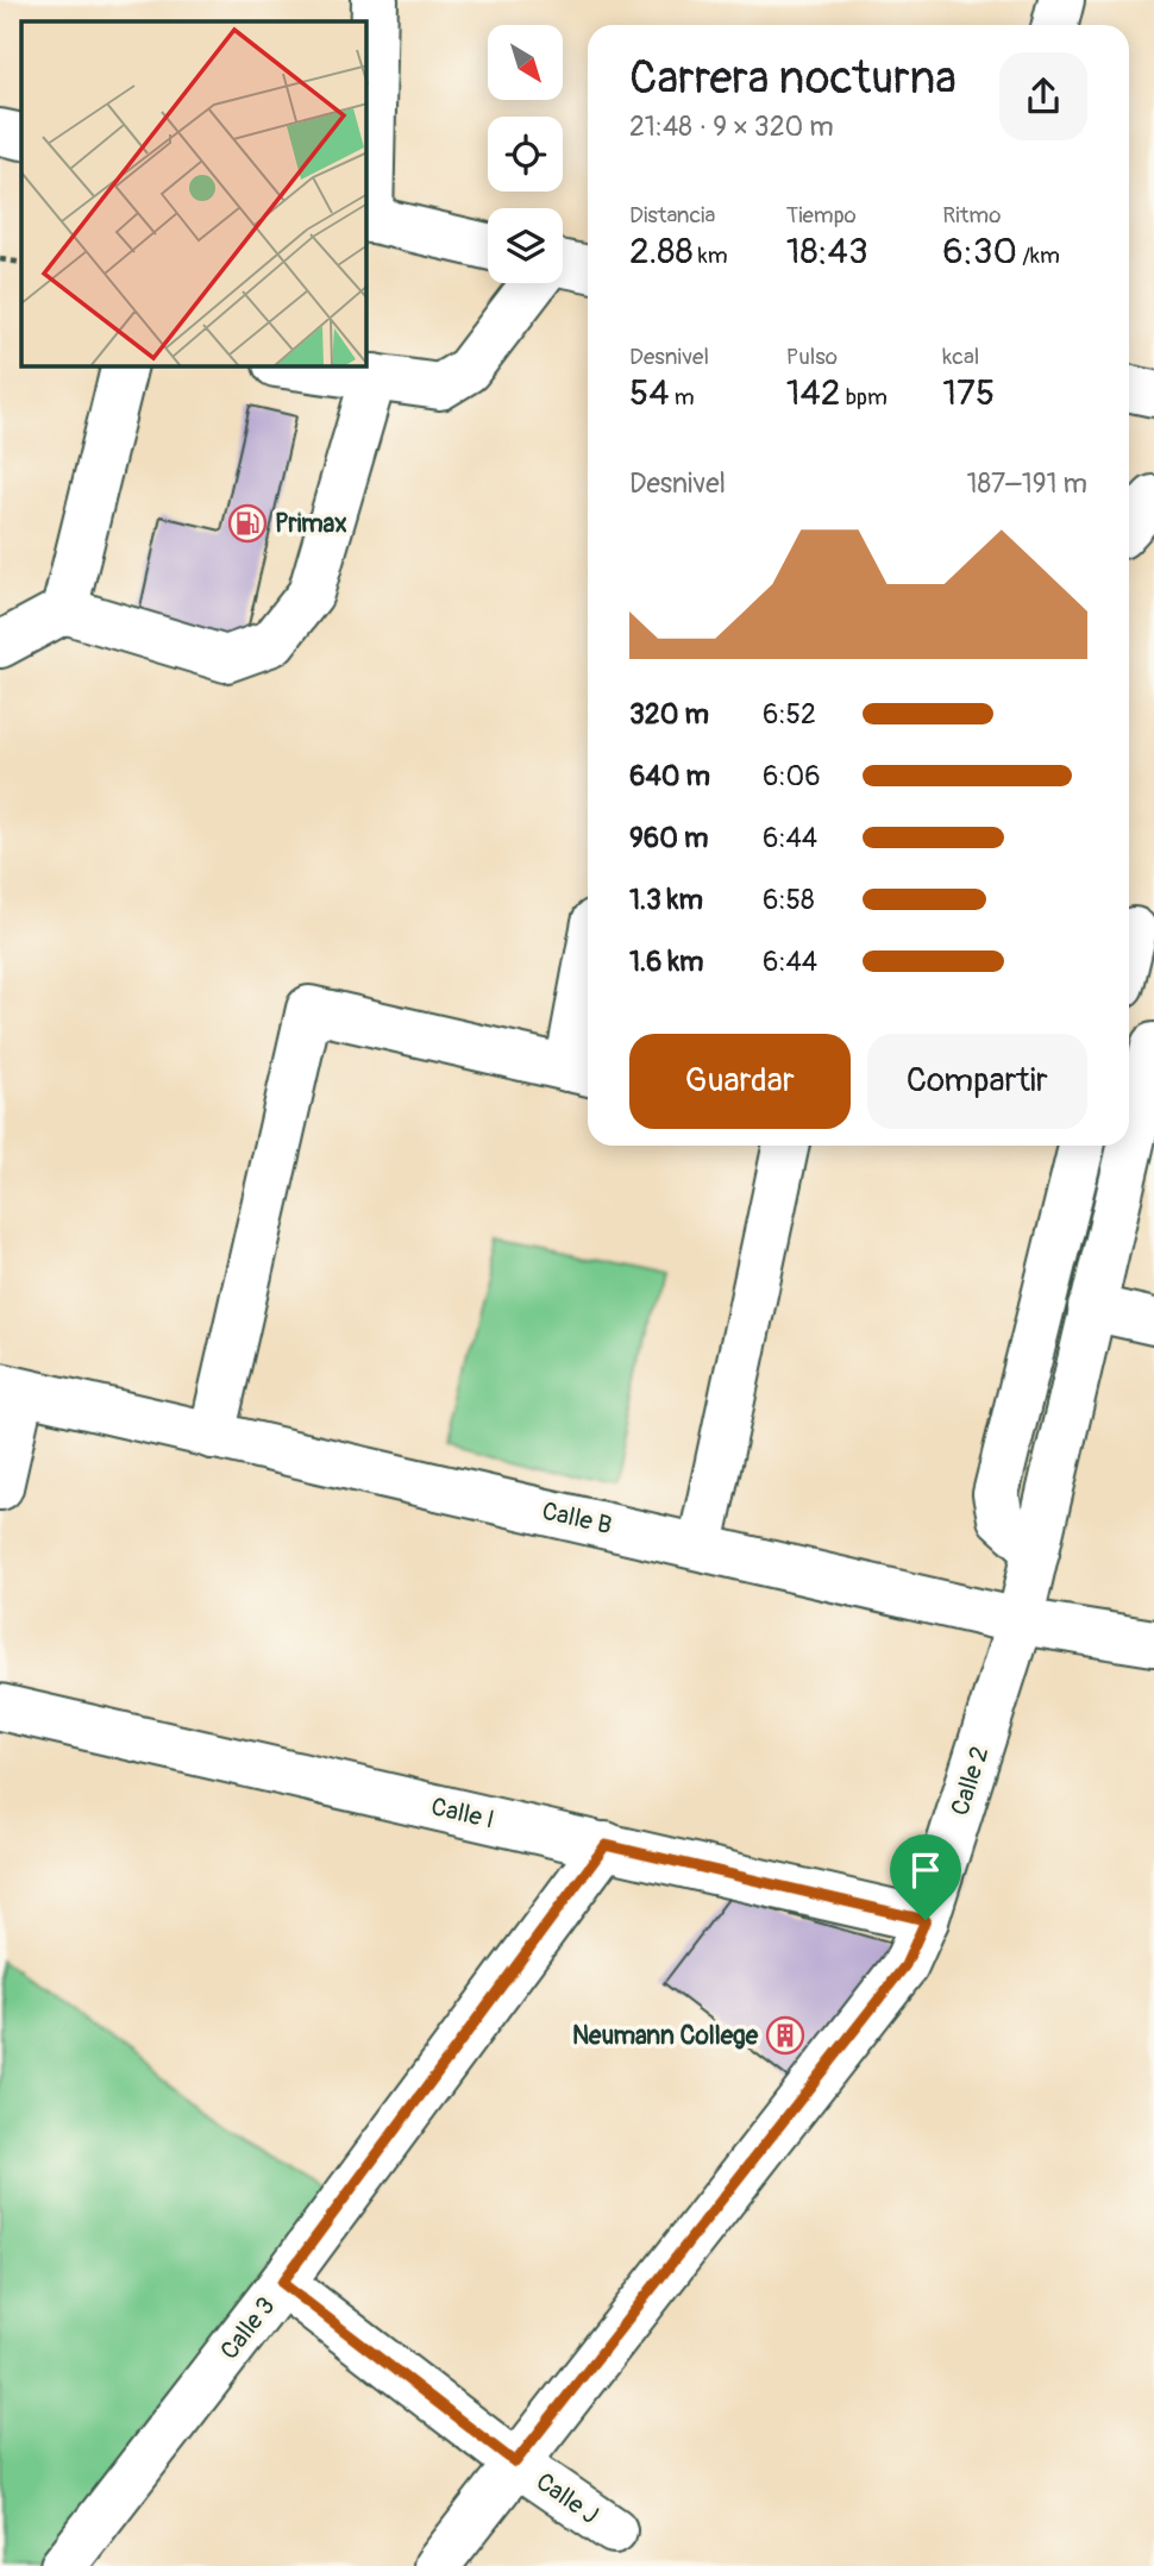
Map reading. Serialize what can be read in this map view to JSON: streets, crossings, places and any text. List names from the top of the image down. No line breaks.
{"streets":{"street":["Calle B","Calle 2","Calle I","Calle 3","Calle J"]},"crossings":[["Calle B","Calle 2"],["Calle 2","Calle I"],["Calle 2","Calle J"],["Calle I","Calle 3"],["Calle 3","Calle J"]],"places":{"fuel station":["Primax"],"building":["Neumann College"]},"north":"bottom right","page":{"heading":["Carrera nocturna","21:48 · 9 × 320 m"],"stats":[["Distancia","2.88 km"],["Tiempo","18:43"],["Ritmo","6:30 /km"],["Desnivel","54 m"],["Pulso","142 bpm"],["kcal","175"]],"chart":["Desnivel","187–191 m"],"list":[{"name":"320 m","note":"6:52"},{"name":"640 m","note":"6:06"},{"name":"960 m","note":"6:44"},{"name":"1.3 km","note":"6:58"},{"name":"1.6 km","note":"6:44"}],"buttons":["Guardar","Compartir"]}}
